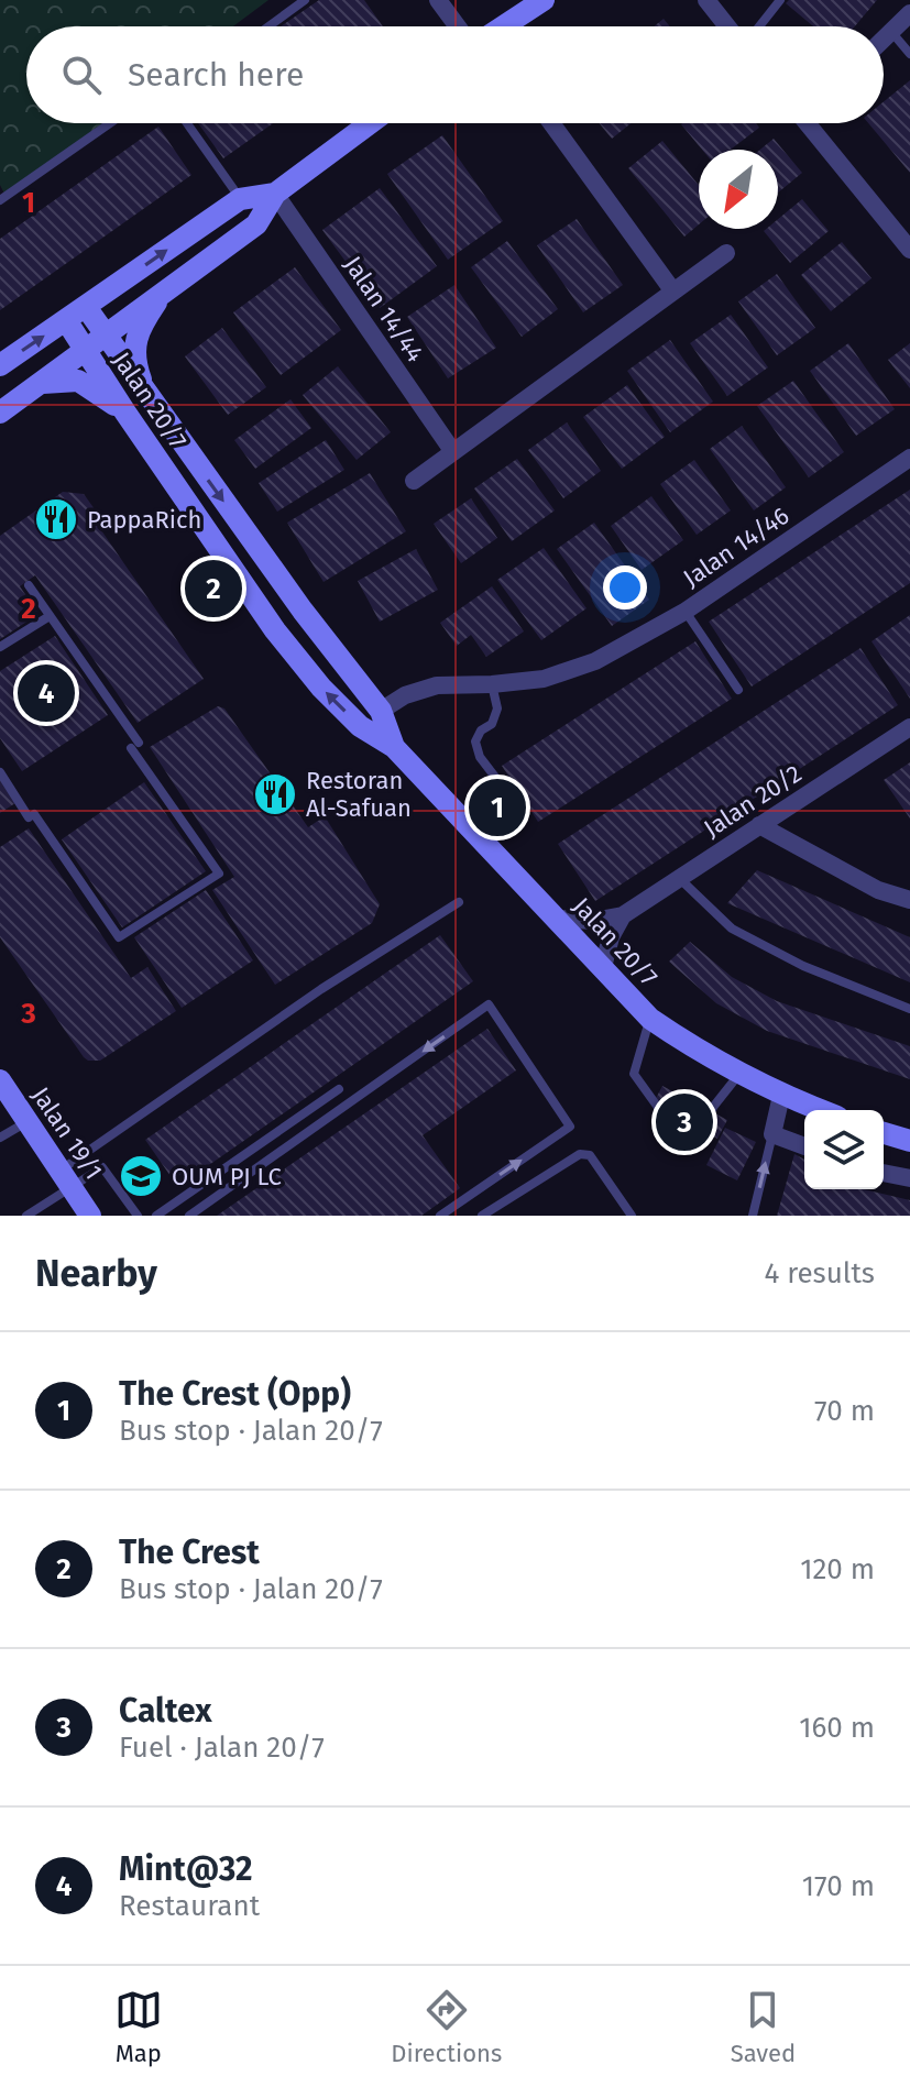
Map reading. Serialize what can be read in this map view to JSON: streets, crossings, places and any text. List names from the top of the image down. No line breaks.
{"streets":{"street":["Jalan 14/44","Jalan 20/7","Jalan 14/46","Jalan 20/2","Jalan 19/1"]},"crossings":[["Jalan 20/7","Jalan 14/46"],["Jalan 20/7","Jalan 20/2"]],"places":{"restaurant":["PappaRich","Restoran Al-Safuan"],"school or university":["OUM PJ LC"]},"north":"bottom left","page":{"search":"Search here","pins":["2","4","1","3"],"heading":["Nearby","4 results"],"list":[{"mark":"1","name":"The Crest (Opp)","note":"Bus stop · Jalan 20/7","value":"70 m"},{"mark":"2","name":"The Crest","note":"Bus stop · Jalan 20/7","value":"120 m"},{"mark":"3","name":"Caltex","note":"Fuel · Jalan 20/7","value":"160 m"},{"mark":"4","name":"Mint@32","note":"Restaurant","value":"170 m"}],"nav":["Map","Directions","Saved"]},"grid":{"rows":["1","2","3"]}}
